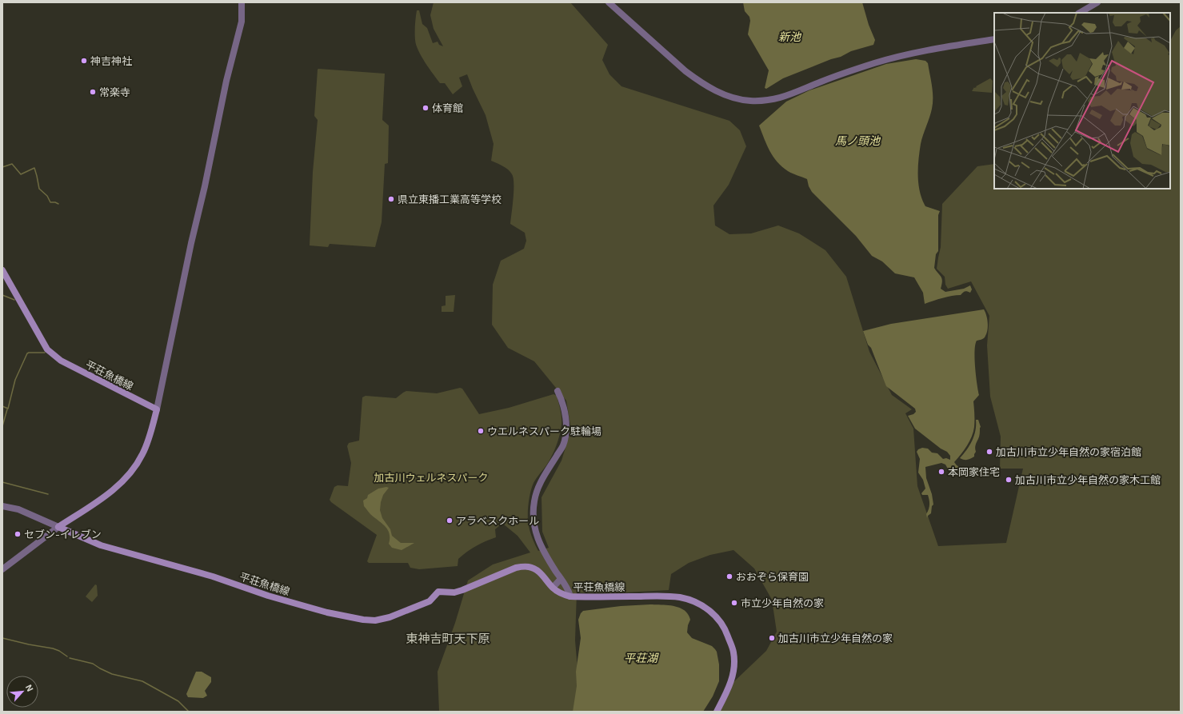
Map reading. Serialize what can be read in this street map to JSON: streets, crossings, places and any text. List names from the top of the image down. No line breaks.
{"streets":{"main road":["平荘魚橋線"]},"districts":["東神吉町天下原"],"water":["新池","馬ノ頭池","平荘湖"],"parks":["加古川ウェルネスパーク"],"places":["神吉神社","常楽寺","体育館","県立東播工業高等学校","ウエルネスパーク駐輪場","加古川市立少年自然の家宿泊館","本岡家住宅","加古川市立少年自然の家木工館","アラベスクホール","セブン-イレブン","おおぞら保育園","市立少年自然の家","加古川市立少年自然の家"],"north":"top right"}
